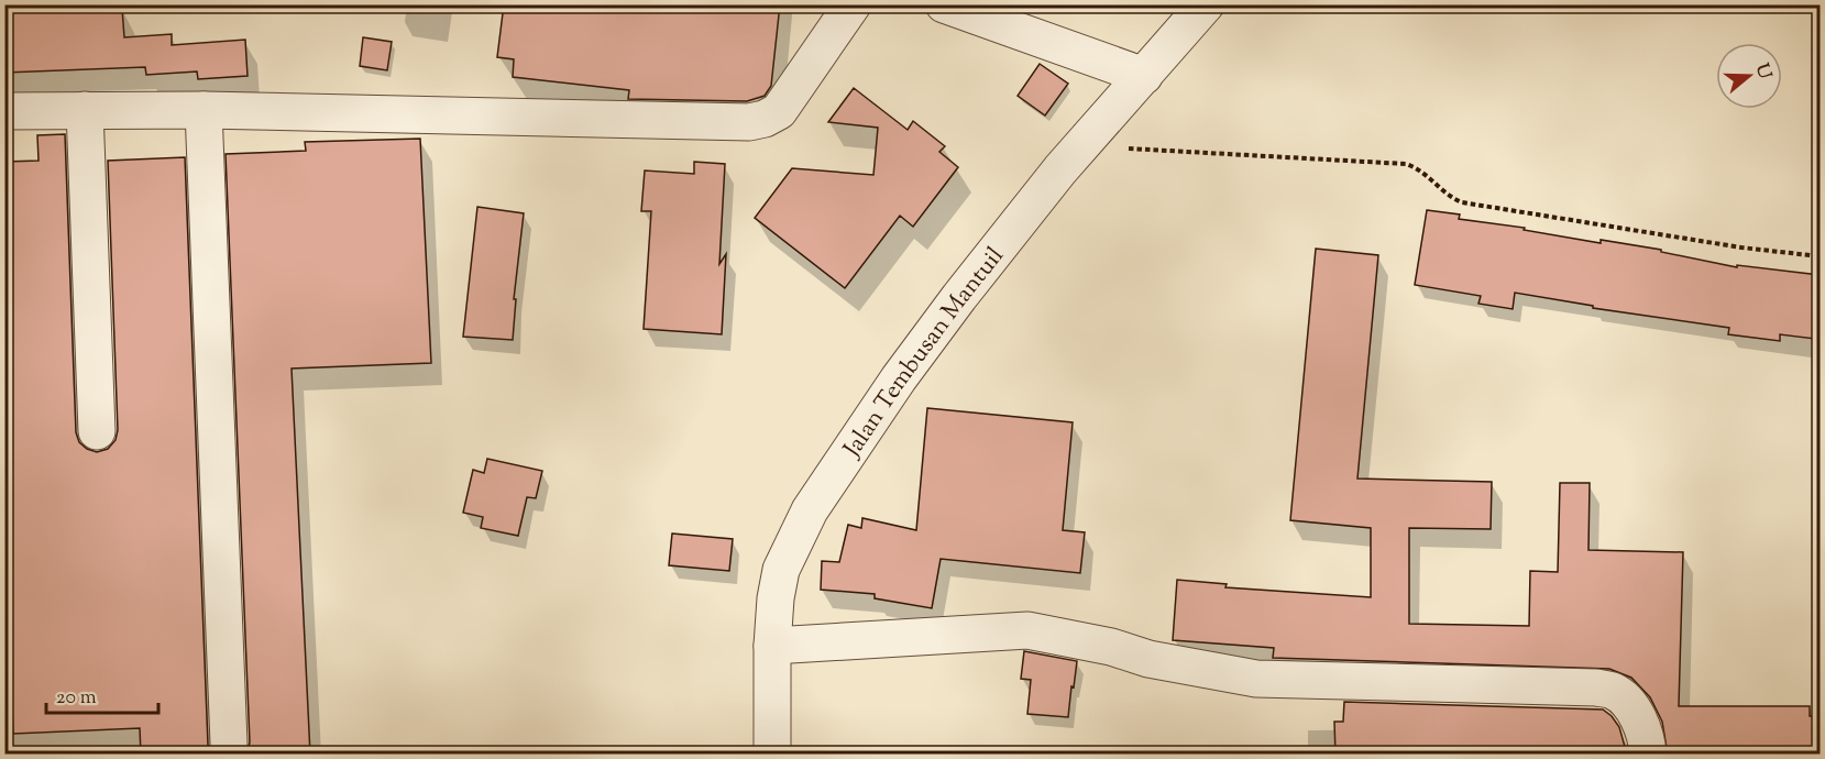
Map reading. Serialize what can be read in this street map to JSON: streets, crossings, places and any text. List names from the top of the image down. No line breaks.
{"streets":{"street":["Jalan Tembusan Mantuil"]},"scale_bar":"20 m","north":"right"}
